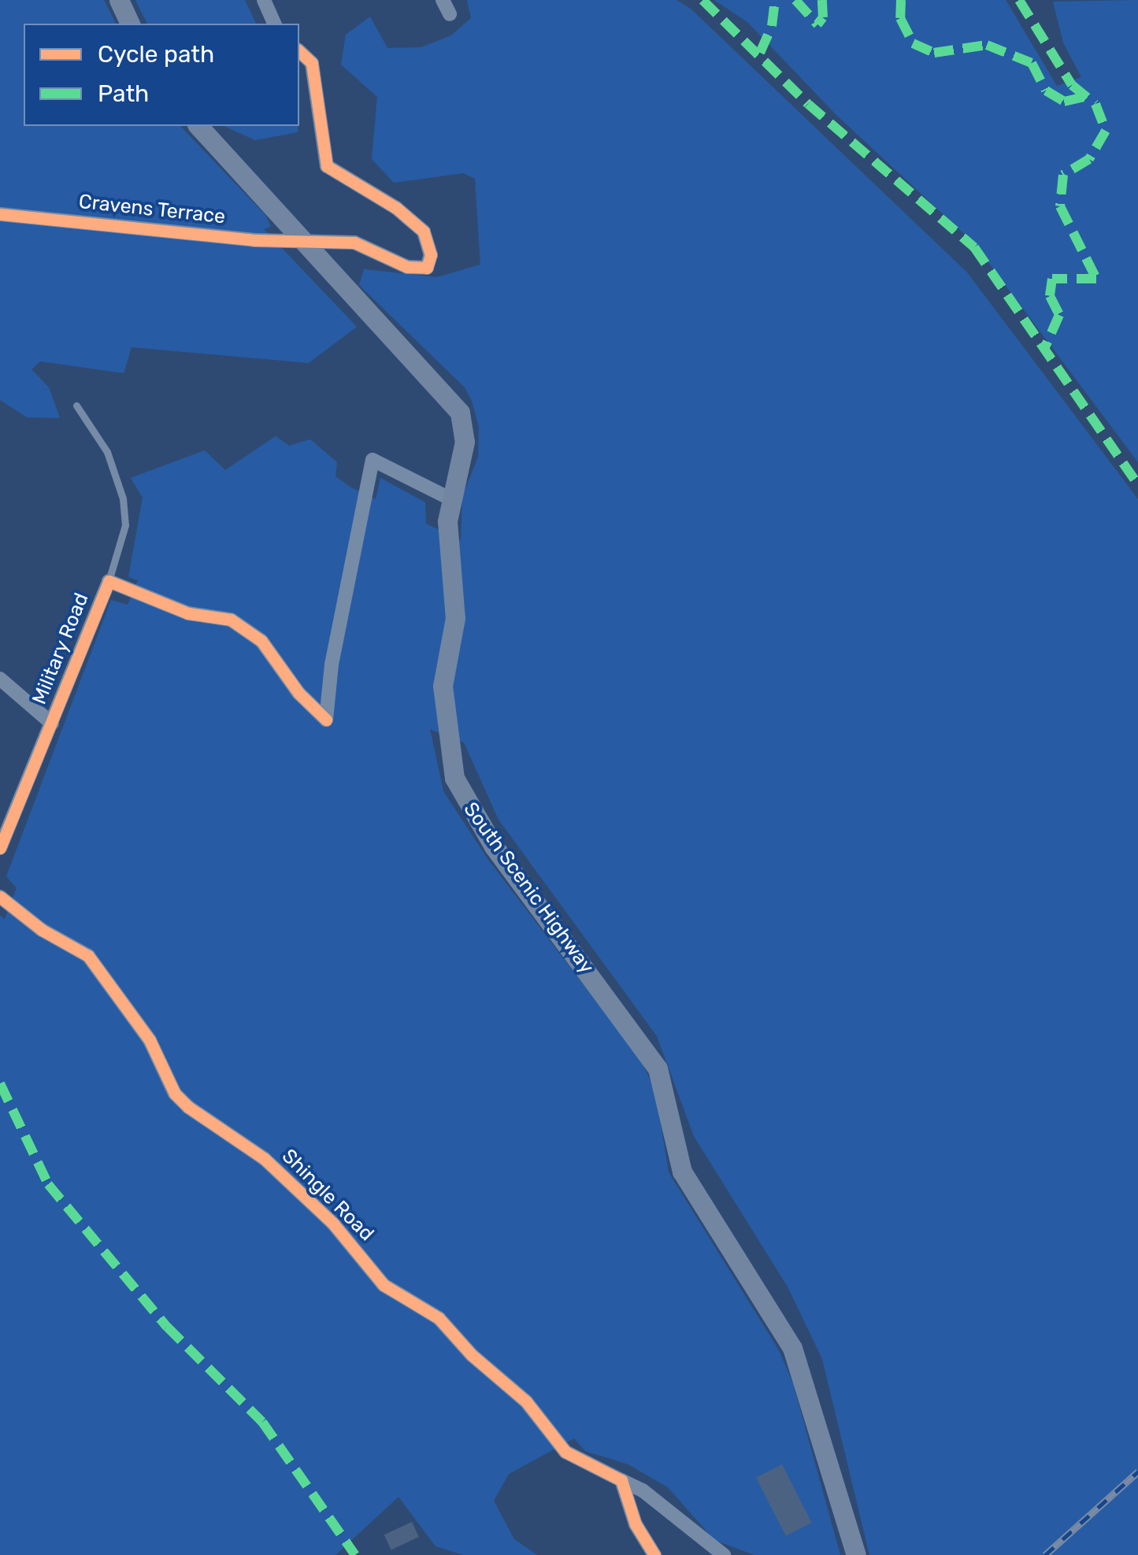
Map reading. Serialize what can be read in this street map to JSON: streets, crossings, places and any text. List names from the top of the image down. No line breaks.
{"streets":{"main road":["South Scenic Highway"],"street":["Cravens Terrace","Military Road","Shingle Road"]},"crossings":[["Cravens Terrace","South Scenic Highway"],["Military Road","South Scenic Highway"]],"legend":["Cycle path","Path"]}
